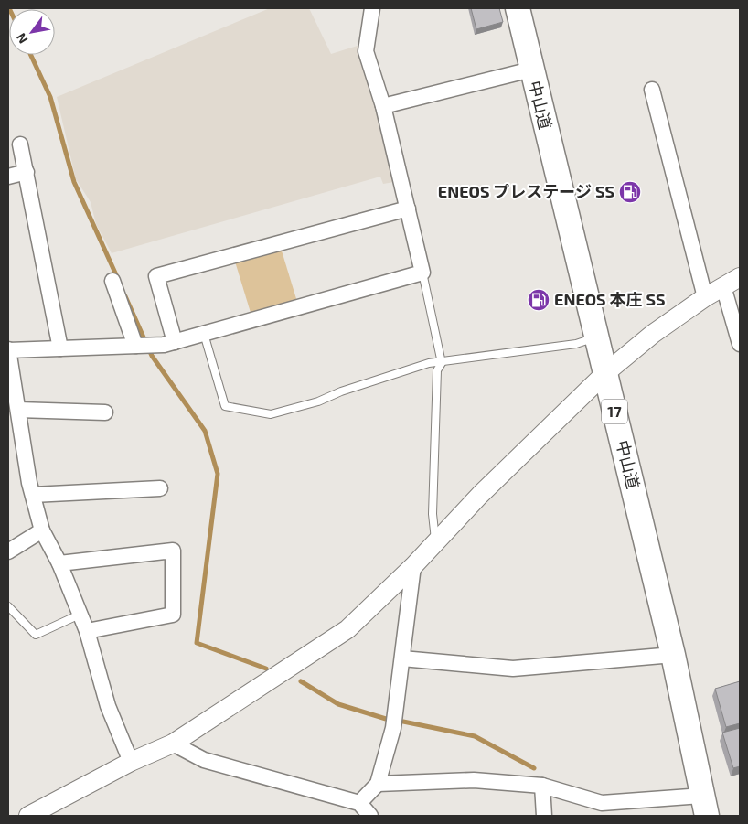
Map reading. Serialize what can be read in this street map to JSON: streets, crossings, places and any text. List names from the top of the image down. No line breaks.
{"streets":{"highway":["中山道","17"]},"places":{"fuel station":["ENEOS プレステージ SS","ENEOS 本庄 SS"]},"north":"bottom left"}
